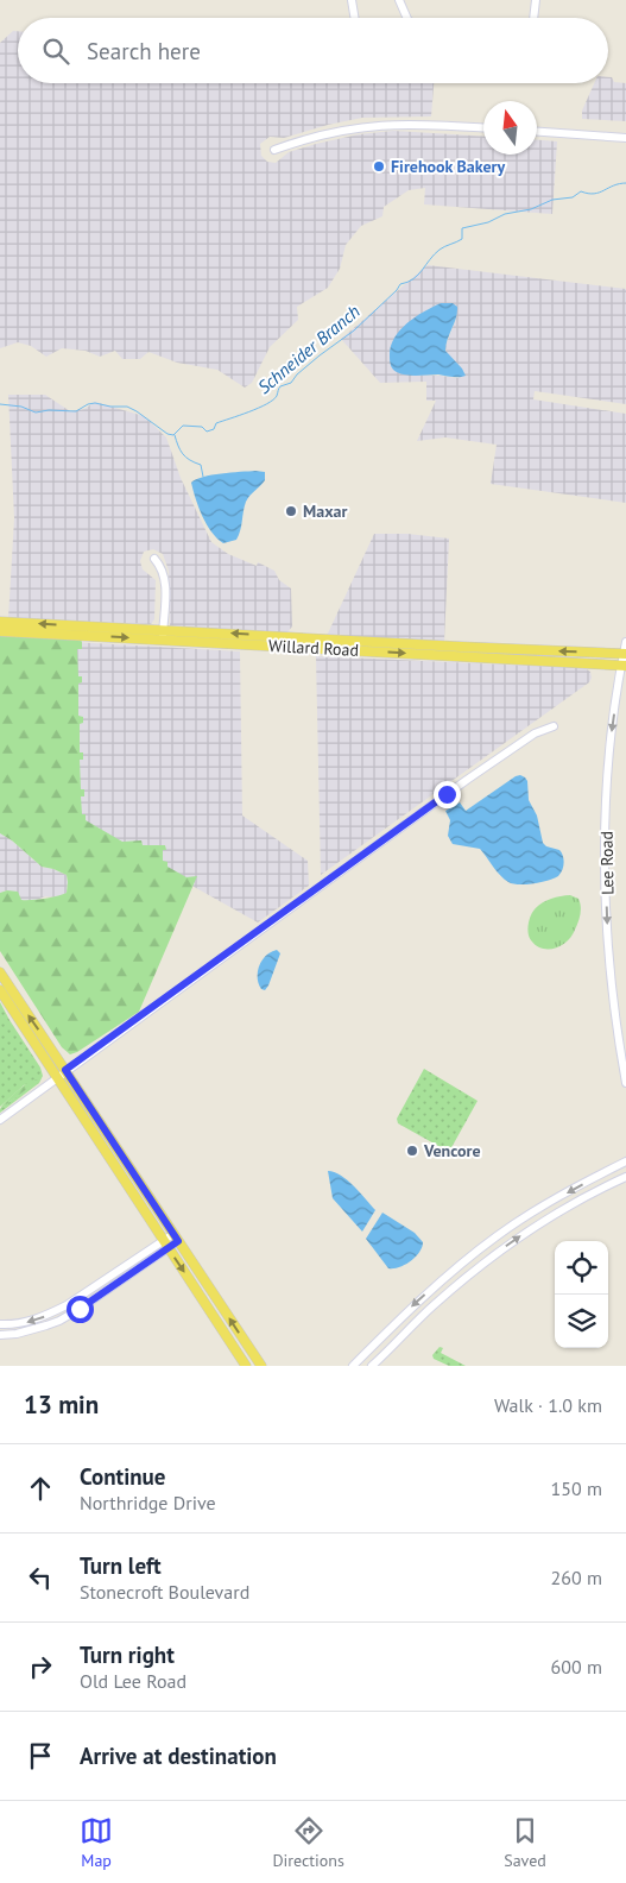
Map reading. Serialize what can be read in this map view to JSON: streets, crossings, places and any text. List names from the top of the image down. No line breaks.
{"streets":{"main road":["Willard Road"],"street":["Lee Road"]},"crossings":[["Willard Road","Lee Road"]],"one_way":["Lee Road"],"water":["Schneider Branch"],"places":["Firehook Bakery","Maxar","Vencore"],"north":"top","page":{"search":"Search here","heading":["13 min","Walk · 1.0 km"],"list":[["Continue","Northridge Drive","150 m"],["Turn left","Stonecroft Boulevard","260 m"],["Turn right","Old Lee Road","600 m"],"Arrive at destination"],"nav":["Map","Directions","Saved"]}}
